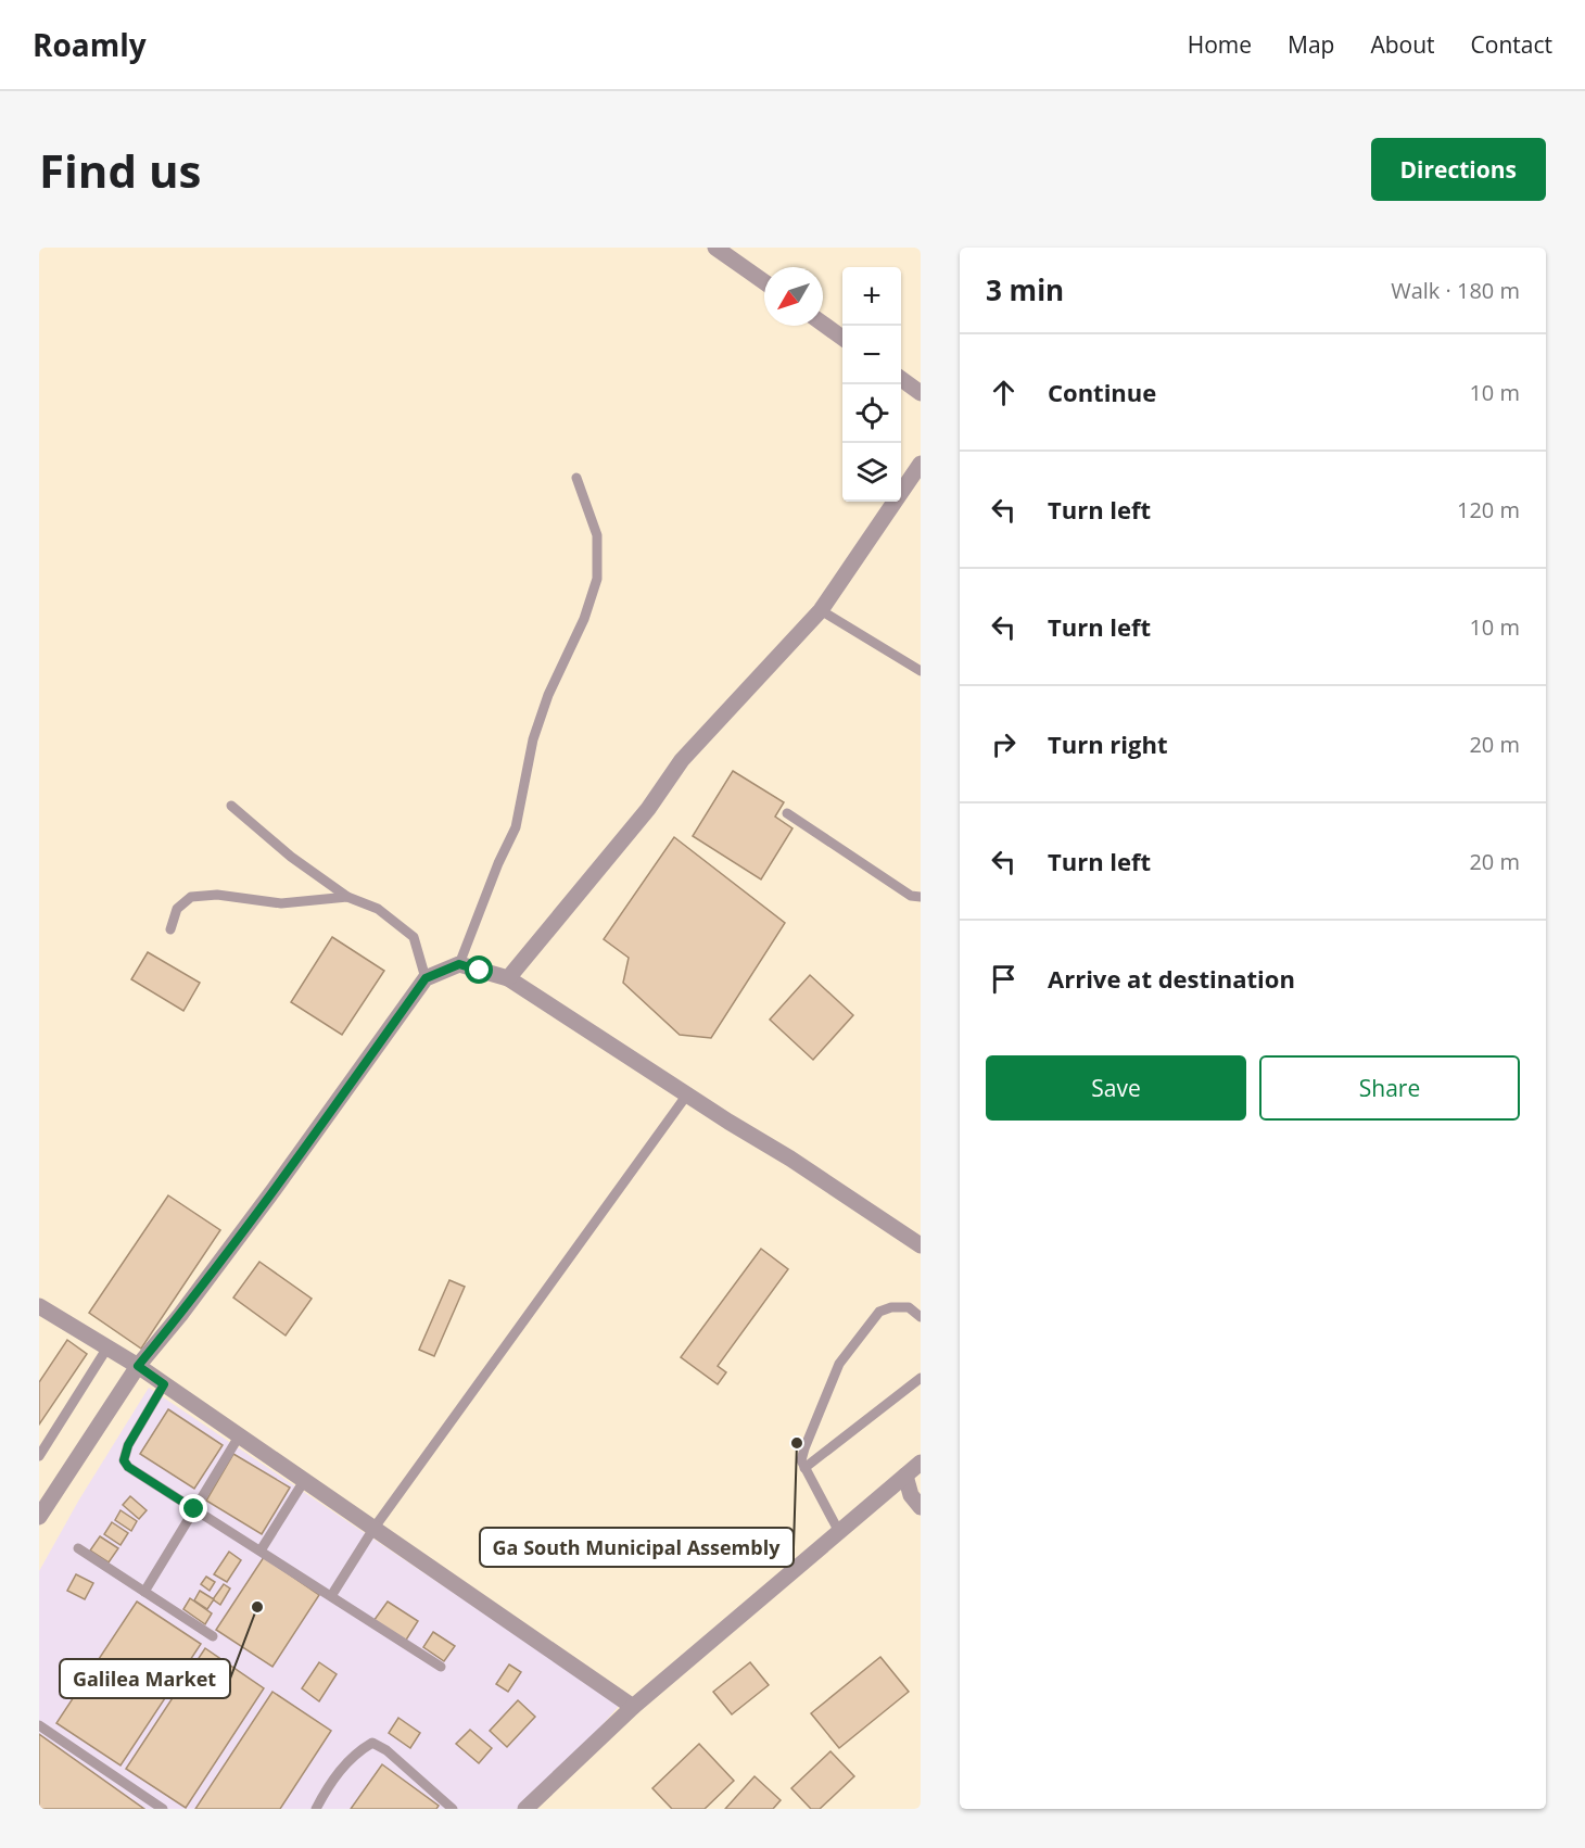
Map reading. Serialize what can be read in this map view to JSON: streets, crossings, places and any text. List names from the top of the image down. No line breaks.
{"places":["Ga South Municipal Assembly","Galilea Market"],"north":"bottom left","page":{"header":"Roamly","nav":["Home","Map","About","Contact"],"buttons":["Directions",["Save","Share"]],"title":"Find us","heading":["3 min","Walk · 180 m"],"map_buttons":["+","−"],"list":[["Continue","10 m"],["Turn left","120 m"],["Turn left","10 m"],["Turn right","20 m"],["Turn left","20 m"],"Arrive at destination"]}}
